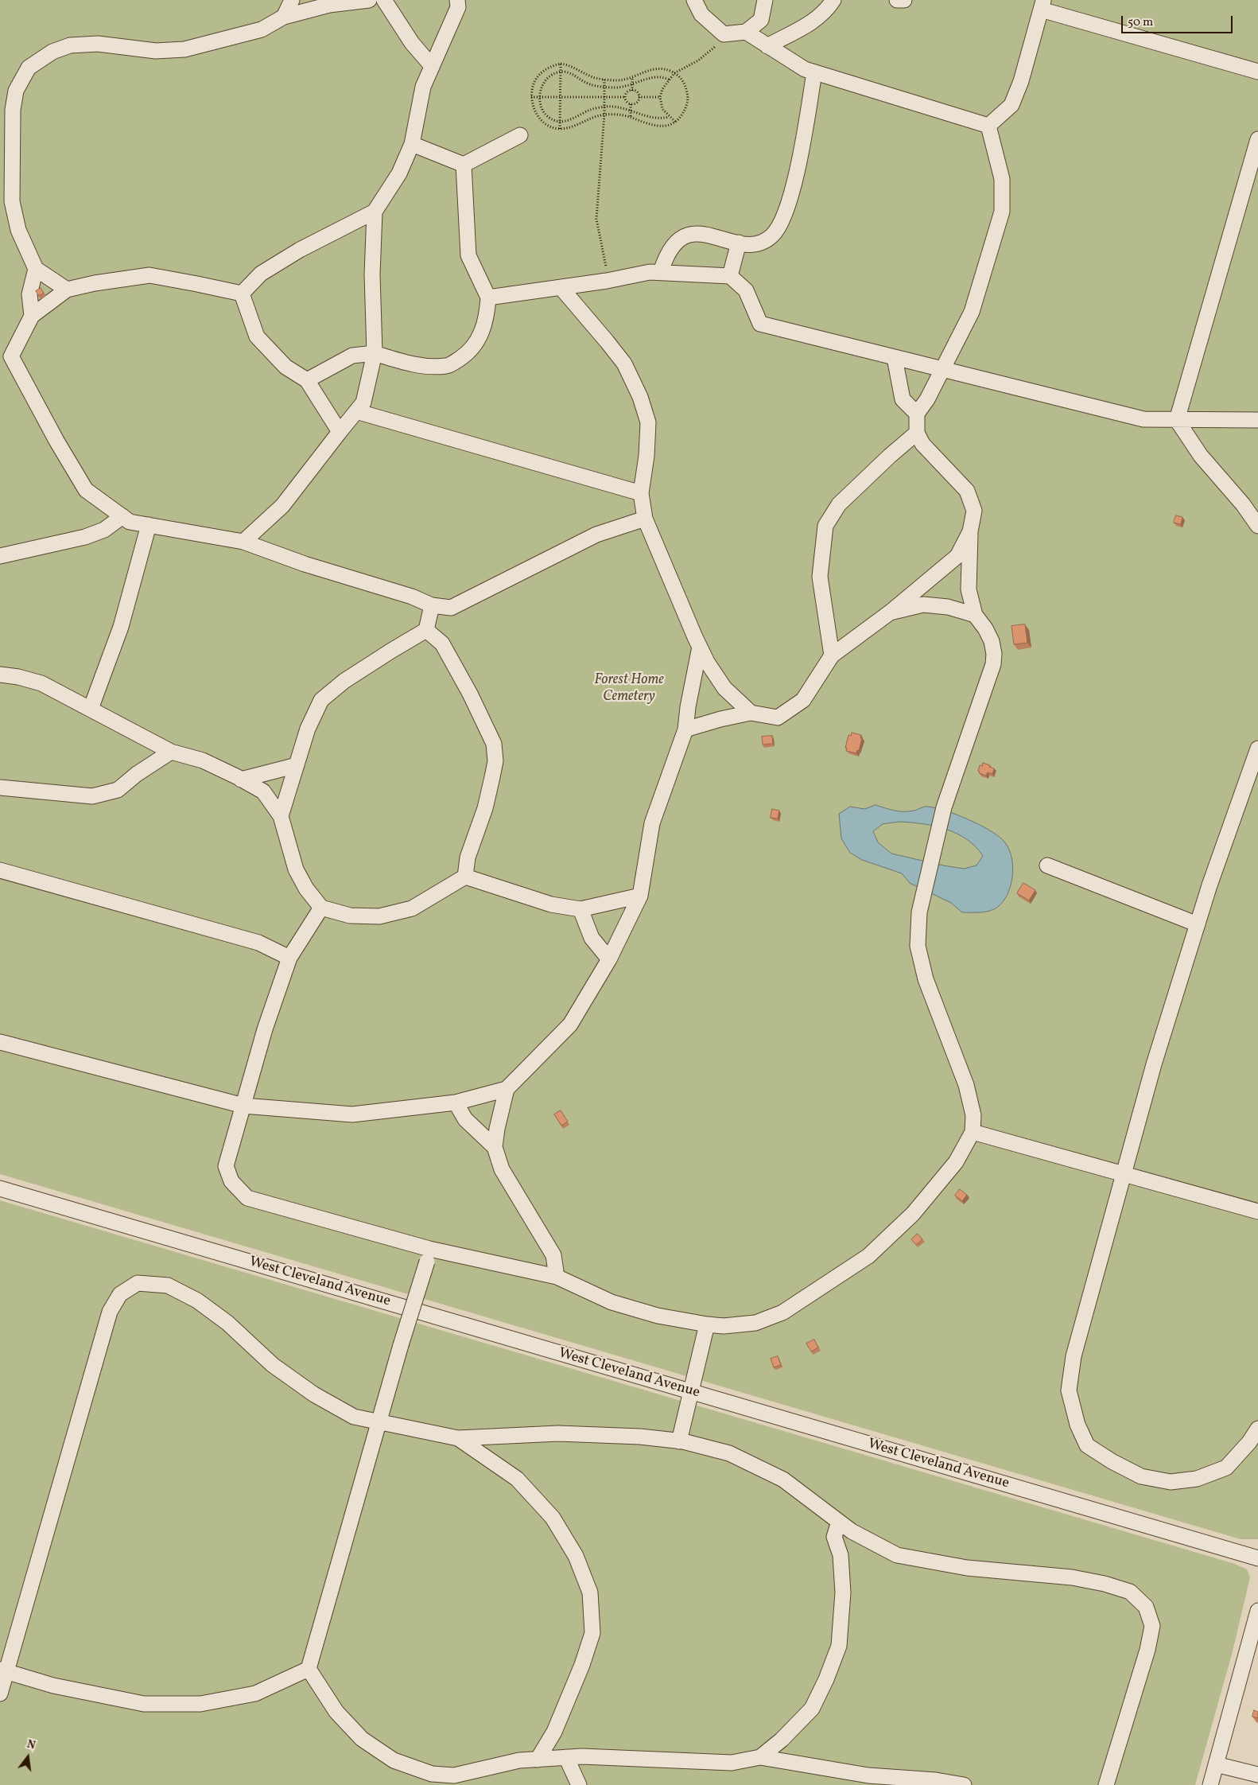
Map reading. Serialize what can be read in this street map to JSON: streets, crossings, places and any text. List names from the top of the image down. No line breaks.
{"streets":{"street":["West Cleveland Avenue"]},"parks":["Forest Home Cemetery"],"scale_bar":"50 m","north":"top"}
